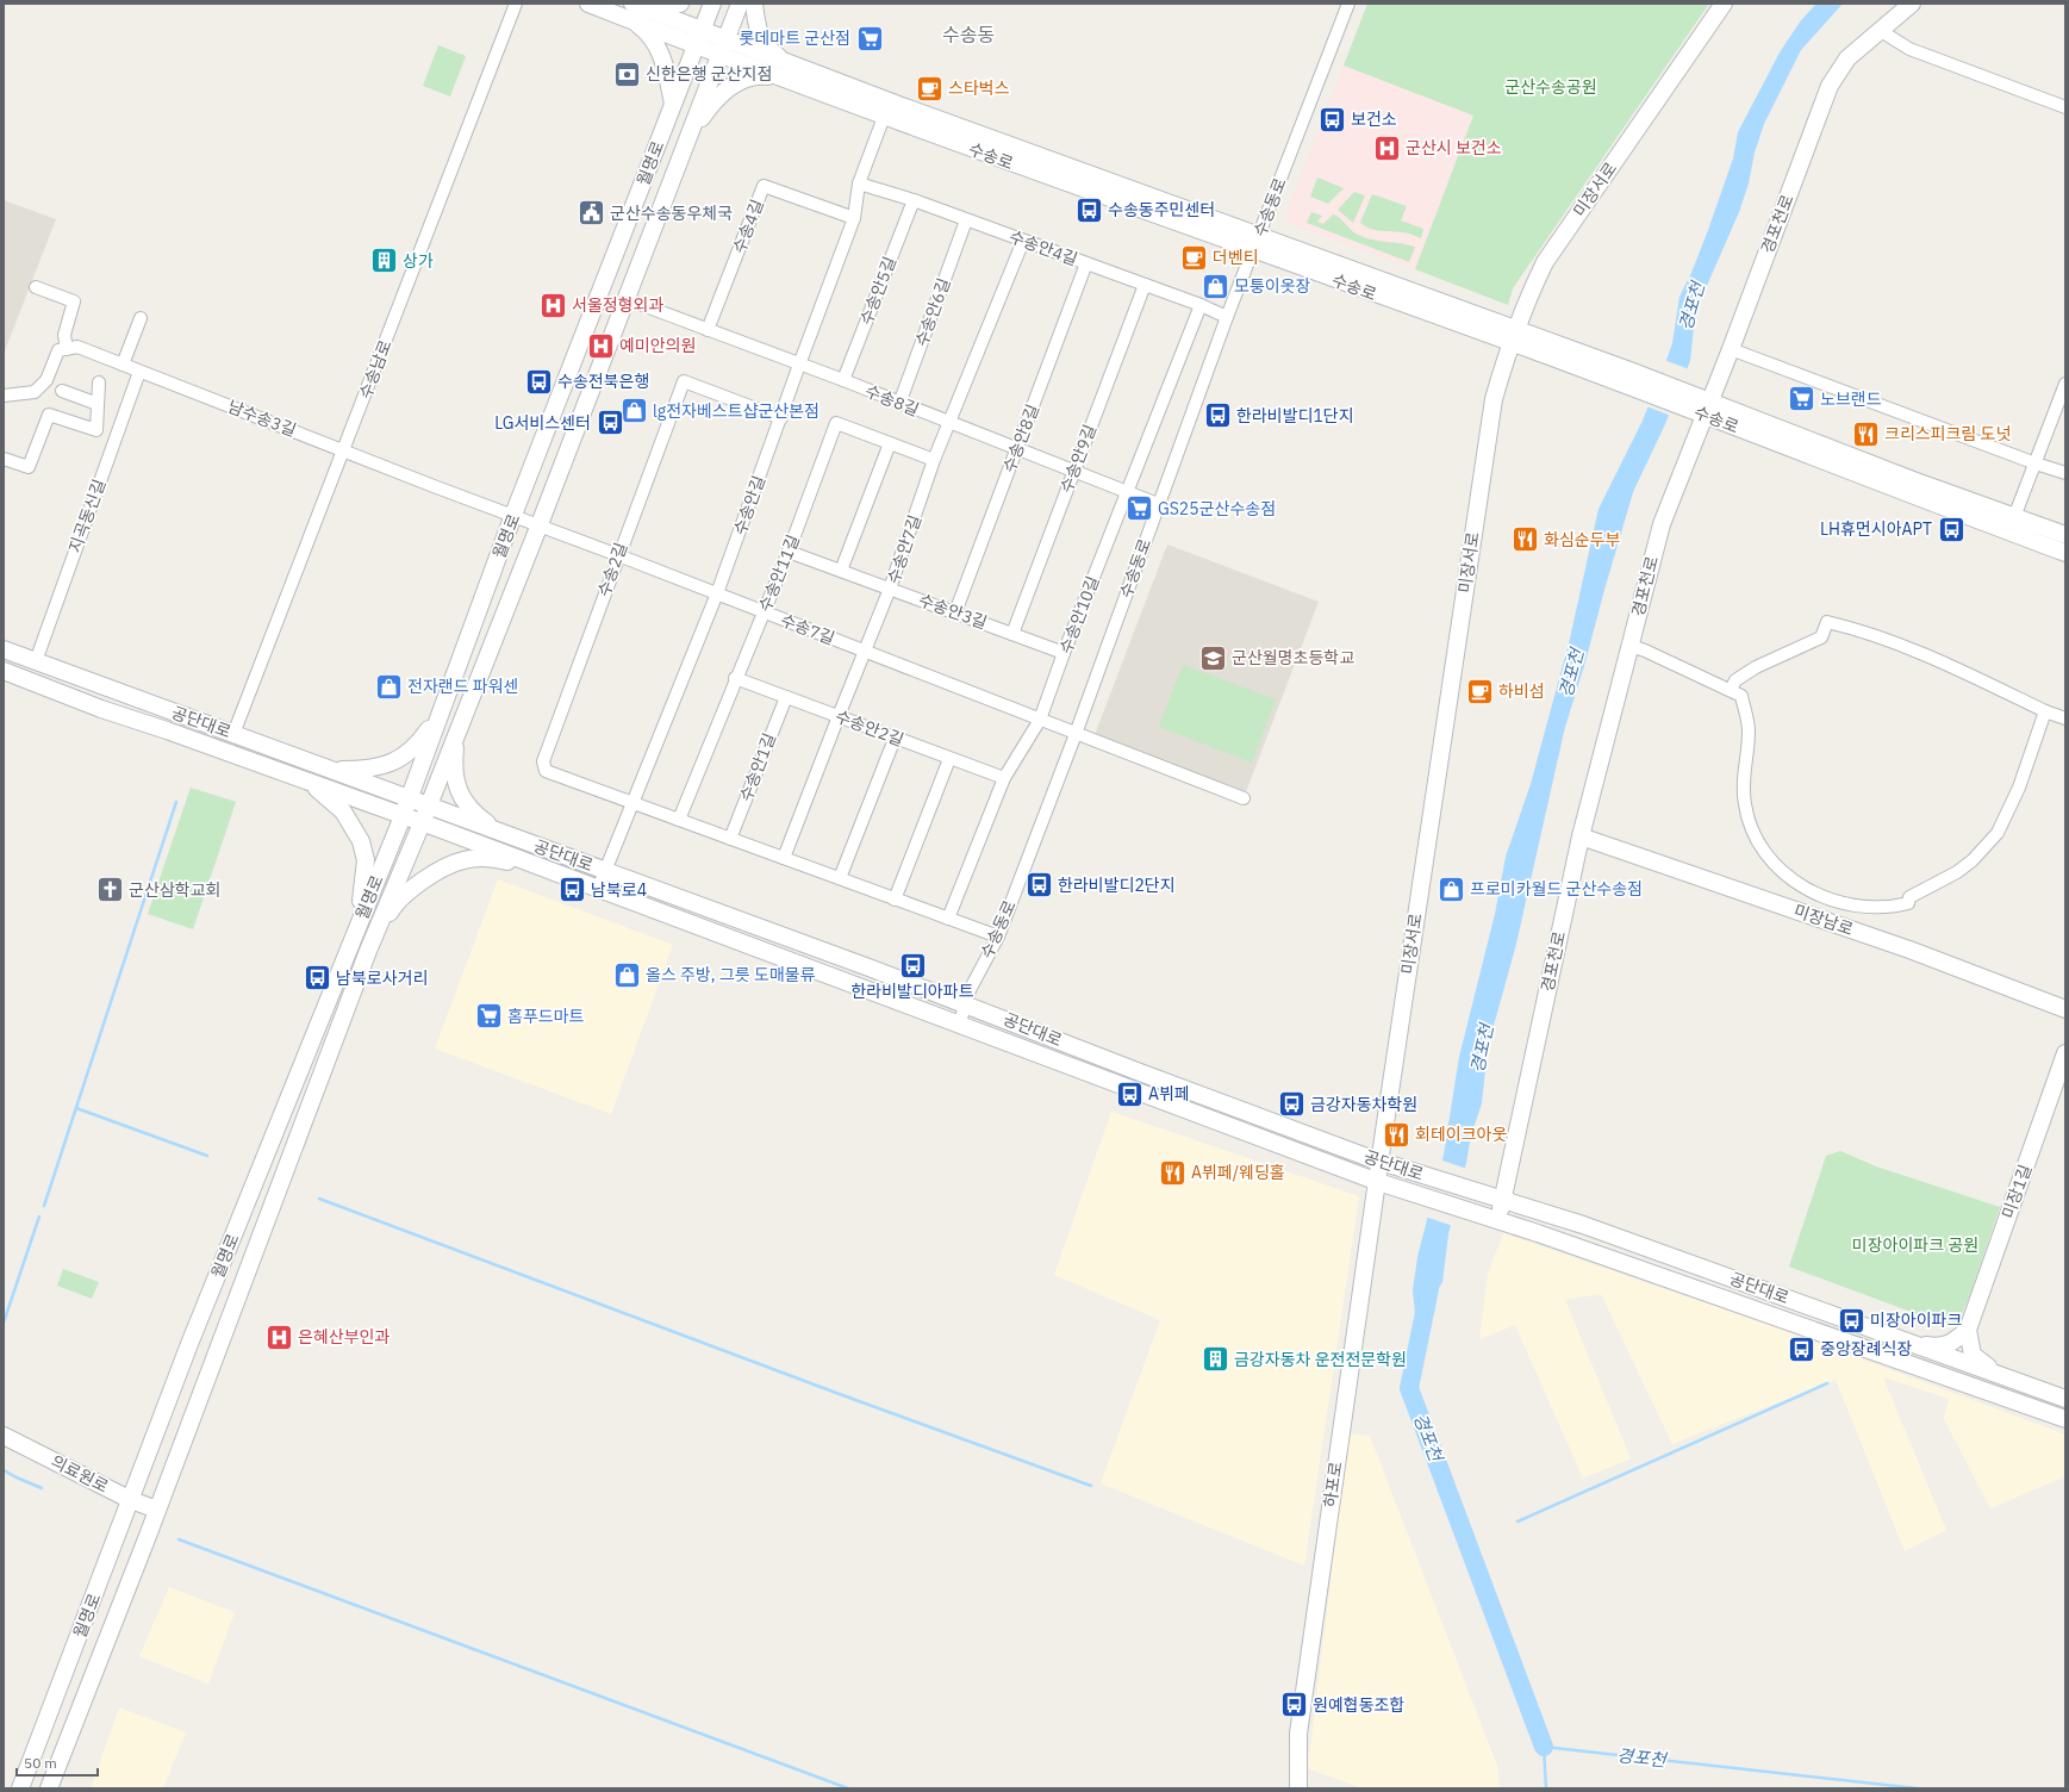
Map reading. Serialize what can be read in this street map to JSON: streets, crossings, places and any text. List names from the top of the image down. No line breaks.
{"streets":{"street":["수송로","월명로","미장서로","수송동로","경포천로","수송4길","수송안4길","수송안5길","수송안6길","수송남로","수송8길","남수송3길","수송안8길","수송안9길","수송안길","지곡동신길","수송안7길","수송2길","수송안11길","수송안3길","수송안10길","수송7길","공단대로","수송안2길","수송안1길","미장남로","미장1길","의료원로","하포로"]},"crossings":[["수송로","월명로"],["수송로","미장서로"],["수송로","수송동로"],["수송로","경포천로"],["수송로","수송안길"],["월명로","수송8길"],["월명로","남수송3길"],["월명로","수송7길"],["월명로","공단대로"],["월명로","의료원로"],["미장서로","공단대로"],["미장서로","하포로"],["수송동로","수송안4길"],["수송동로","수송8길"],["수송동로","수송7길"],["수송동로","공단대로"],["경포천로","공단대로"],["경포천로","미장남로"],["수송4길","수송8길"],["수송4길","수송안길"],["수송안4길","수송안5길"],["수송안4길","수송안6길"],["수송안4길","수송안8길"],["수송안4길","수송안9길"],["수송안4길","수송안길"],["수송안4길","수송안7길"],["수송안4길","수송안10길"],["수송안5길","수송8길"],["수송안6길","수송8길"],["수송남로","남수송3길"],["수송남로","공단대로"],["수송8길","수송안8길"],["수송8길","수송안9길"],["수송8길","수송안길"],["수송8길","수송안7길"],["수송8길","수송안10길"],["남수송3길","지곡동신길"],["남수송3길","수송7길"],["수송안8길","수송안3길"],["수송안9길","수송안3길"],["수송안길","수송2길"],["수송안길","수송7길"],["수송안길","공단대로"],["지곡동신길","공단대로"],["수송안7길","수송안11길"],["수송안7길","수송안3길"],["수송안7길","수송7길"],["수송안7길","수송안2길"],["수송2길","수송7길"],["수송안11길","수송안3길"],["수송안11길","수송7길"],["수송안11길","수송안2길"],["수송안3길","수송안10길"],["수송안10길","수송7길"],["수송안10길","수송안2길"],["공단대로","하포로"],["수송안2길","수송안1길"]],"districts":["수송동"],"water":["경포천"],"parks":["군산수송공원","미장아이파크 공원"],"places":{"supermarket":["롯데마트 군산점","노브랜드","GS25군산수송점","홈푸드마트"],"bank":["신한은행 군산지점"],"cafe":["스타벅스","더벤티","하비섬"],"bus stop":["보건소","수송동주민센터","수송전북은행","한라비발디1단지","LG서비스센터","LH휴먼시아APT","한라비발디2단지","남북로4","한라비발디아파트","남북로사거리","A뷔페","금강자동차학원","미장아이파크","중앙장례식장","원예협동조합"],"hospital":["군산시 보건소","서울정형외과","예미안의원","은혜산부인과"],"public building":["군산수송동우체국"],"building":["상가","금강자동차 운전전문학원"],"shop":["모퉁이옷장","lg전자베스트샵군산본점","전자랜드 파워센","프로미카월드 군산수송점","올스 주방, 그릇 도매물류"],"restaurant":["크리스피크림 도넛","화심순두부","회테이크아웃","A뷔페/웨딩홀"],"school or university":["군산월명초등학교"],"church":["군산삼학교회"]},"scale_bar":"50 m"}
